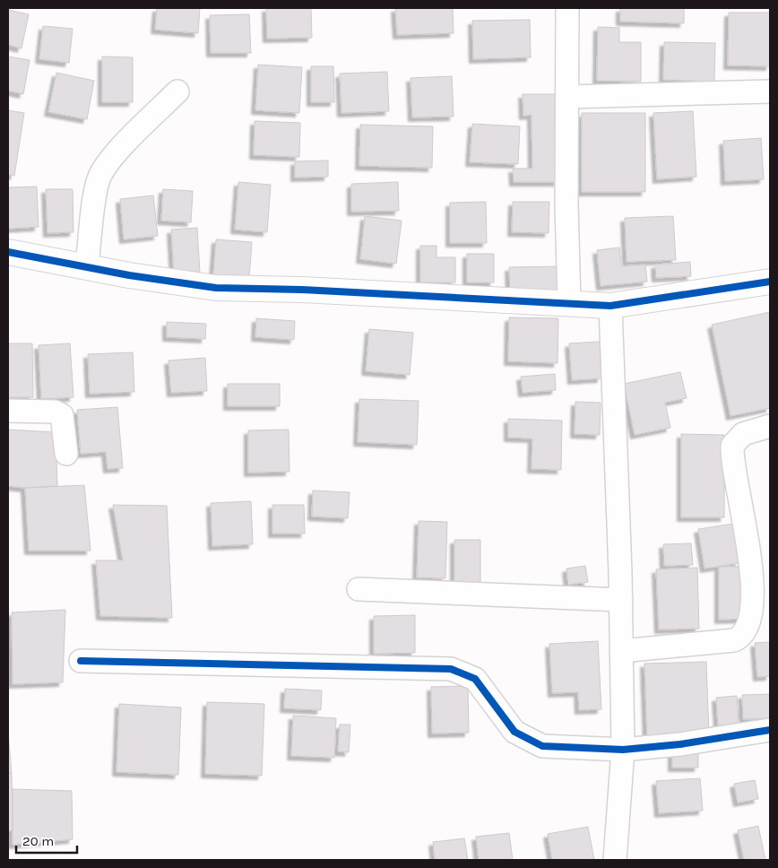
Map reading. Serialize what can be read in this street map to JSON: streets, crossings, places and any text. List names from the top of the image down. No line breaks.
{"scale_bar":"20 m"}
